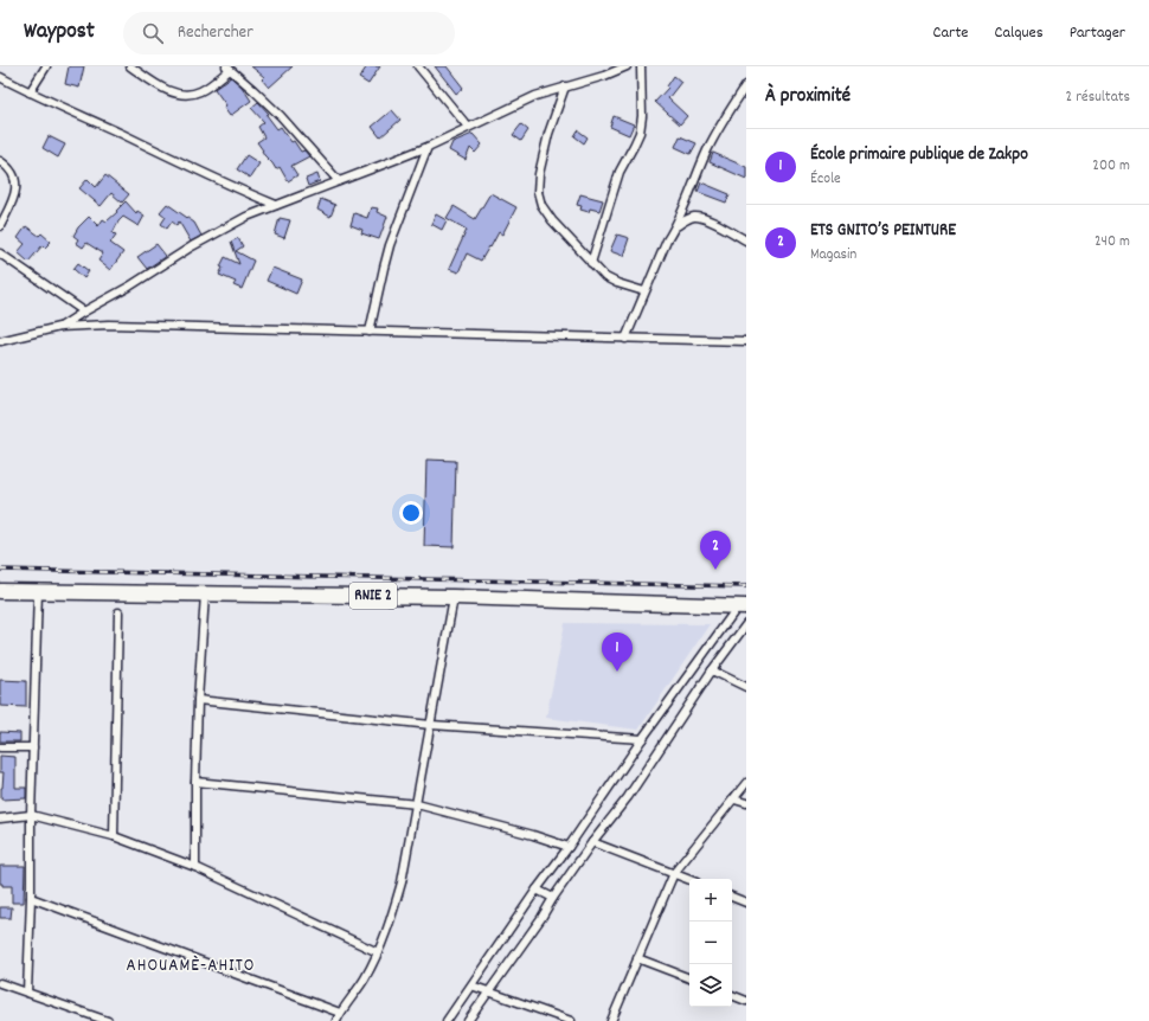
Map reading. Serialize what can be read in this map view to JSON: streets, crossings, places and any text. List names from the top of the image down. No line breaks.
{"streets":{"highway":["RNIE 2"]},"districts":["AHOUAMÈ-AHITO"],"page":{"header":"Waypost","search":"Rechercher","nav":["Carte","Calques","Partager"],"heading":["À proximité","2 résultats"],"list":[{"mark":"1","name":"École primaire publique de Zakpo","note":"École","value":"200 m"},{"mark":"2","name":"ETS GNITO’S PEINTURE","note":"Magasin","value":"240 m"}],"pins":["2","1"],"map_buttons":["+","−"]}}
